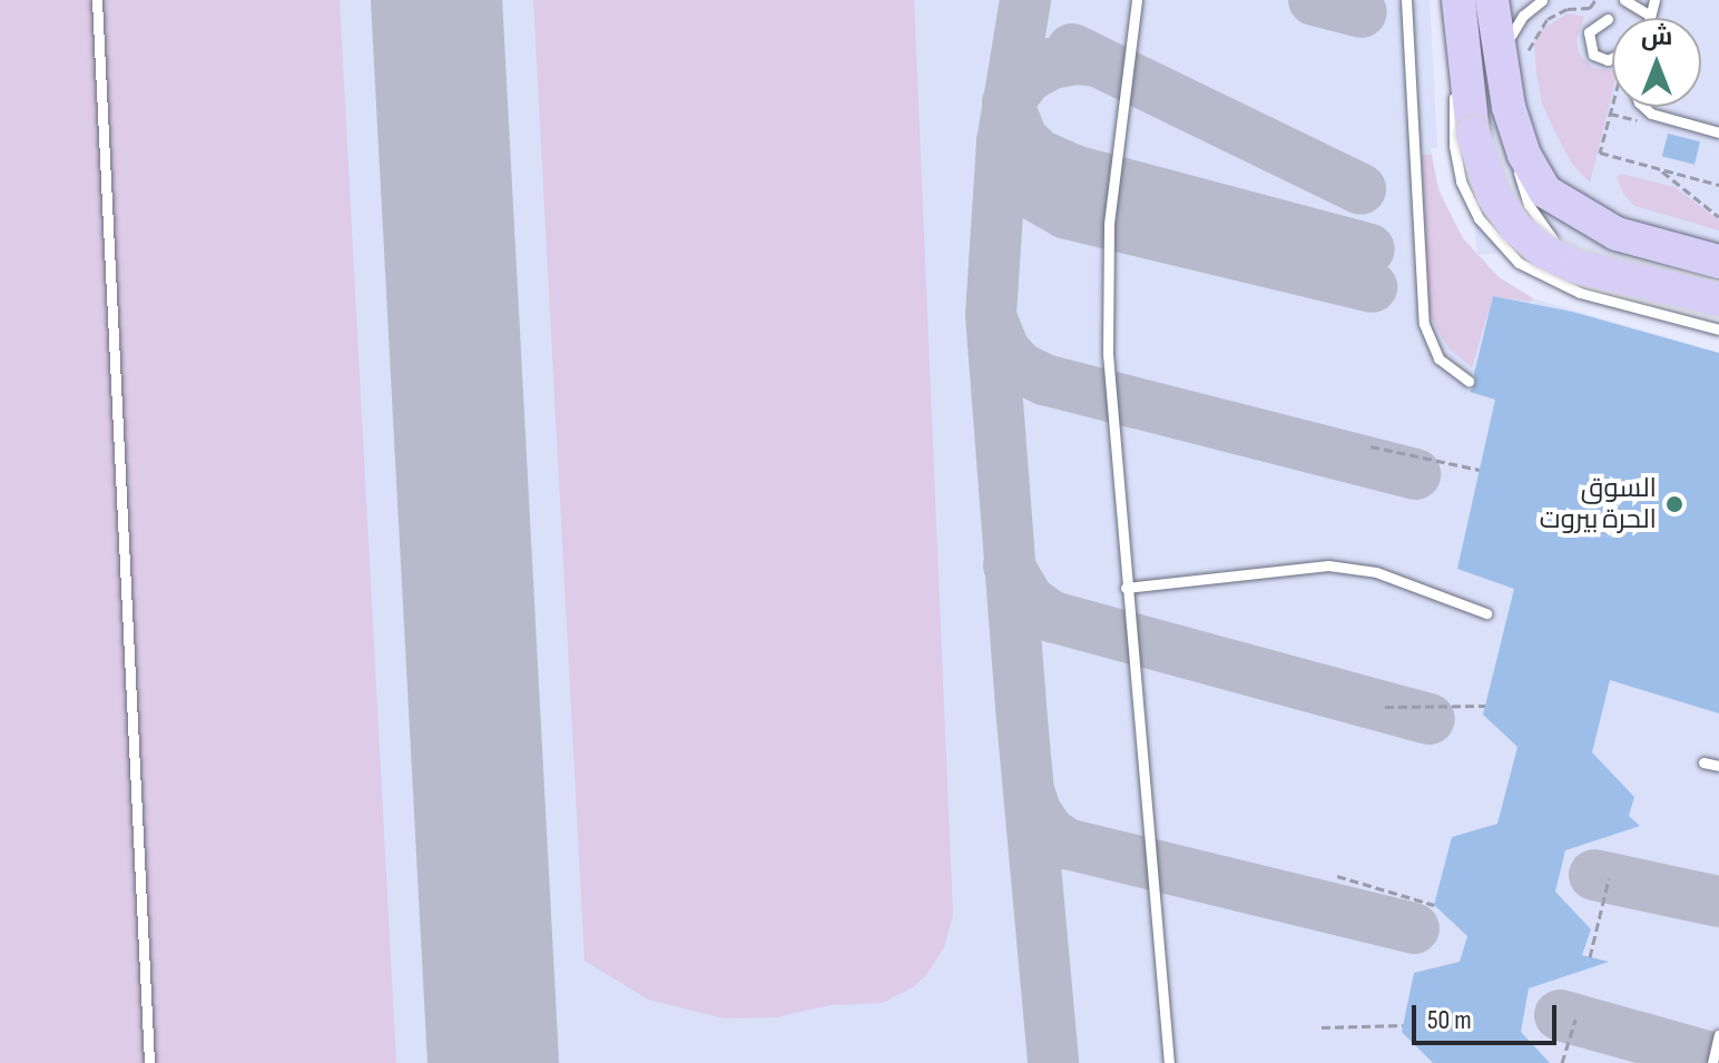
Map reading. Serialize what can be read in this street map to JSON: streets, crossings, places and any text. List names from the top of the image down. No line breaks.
{"places":["السوق الحرة بيروت"],"scale_bar":"50 m","north":"top"}
